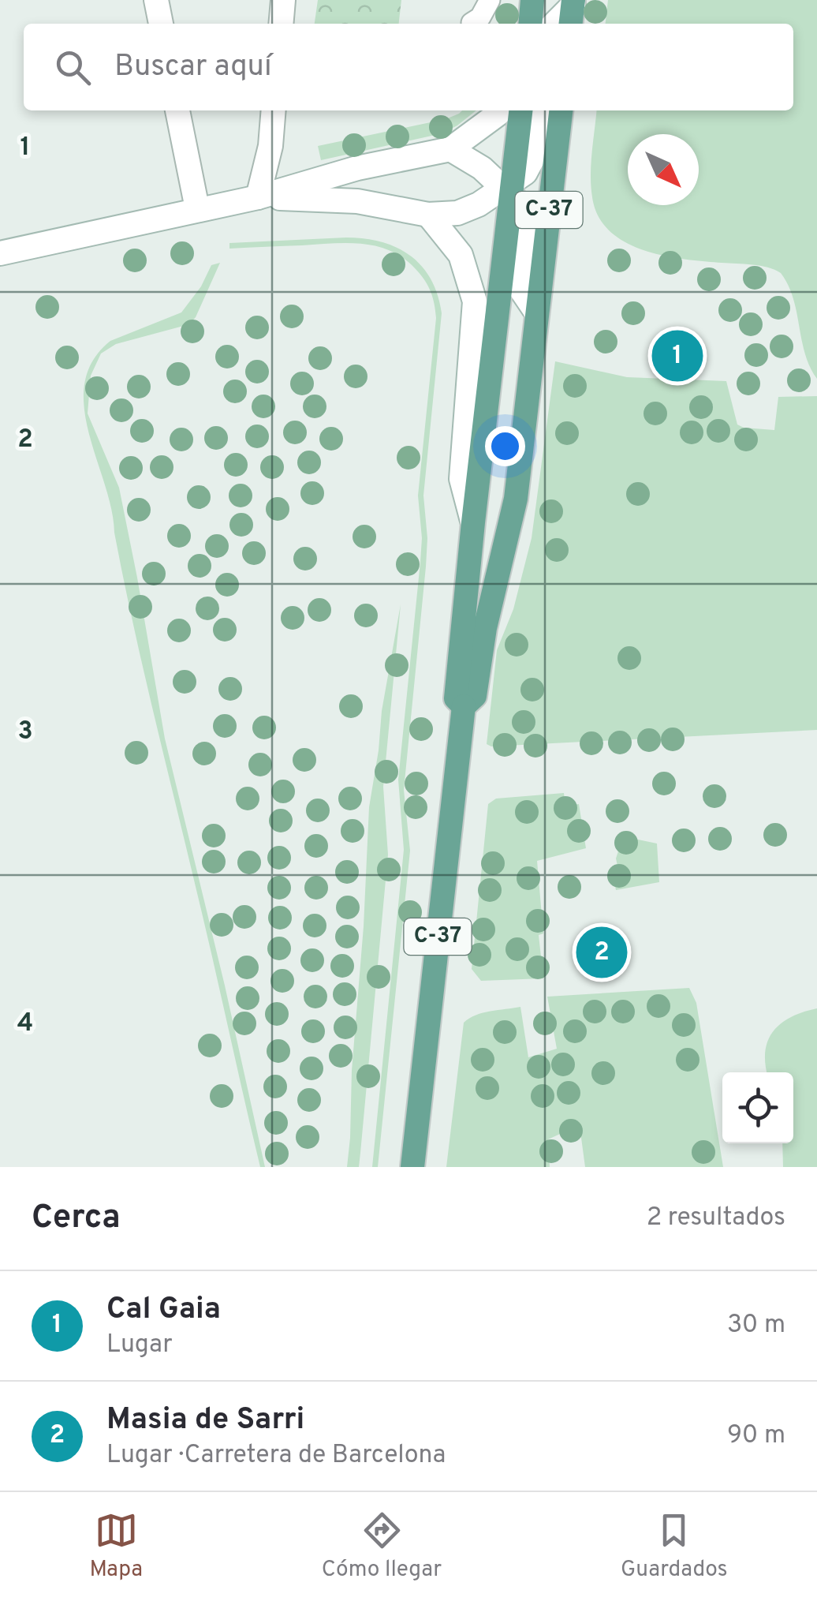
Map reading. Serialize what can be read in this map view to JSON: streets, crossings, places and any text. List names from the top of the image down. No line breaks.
{"streets":{"main road":["C-37"]},"north":"bottom right","page":{"search":"Buscar aquí","pins":["1","2"],"heading":["Cerca","2 resultados"],"list":[{"mark":"1","name":"Cal Gaia","note":"Lugar","value":"30 m"},{"mark":"2","name":"Masia de Sarri","note":"Lugar · Carretera de Barcelona","value":"90 m"}],"nav":["Mapa","Cómo llegar","Guardados"]},"grid":{"rows":["1","2","3","4"]}}
